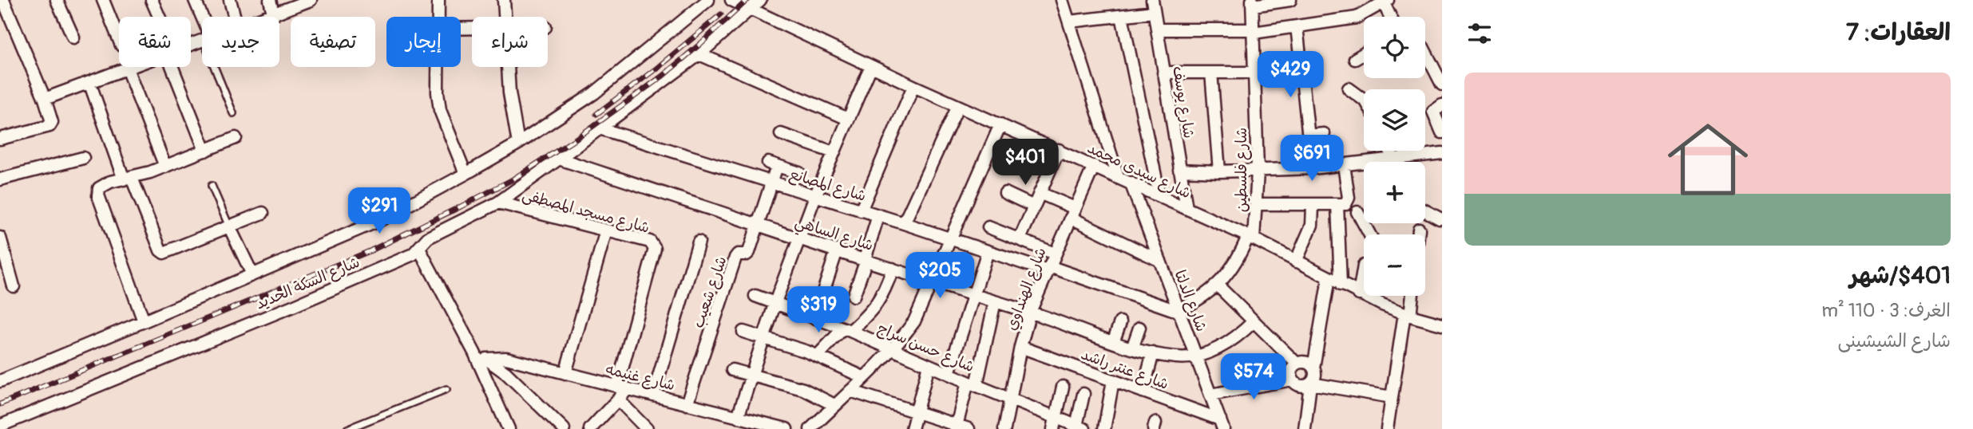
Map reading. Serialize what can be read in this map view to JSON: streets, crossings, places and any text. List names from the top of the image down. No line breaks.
{"streets":{"street":["شارع يوسف","شارع سيدى محمد","شارع فلسطين","شارع المصانع","شارع مسجد المصطفى","شارع الساهي","شارع السكة الحديد","شارع الهنداوي","شارع شعيب","شارع الدلتا","شارع حسن سراج","شارع عنتر راشد","شارع غنيمه"]},"crossings":[["شارع يوسف","شارع سيدى محمد"],["شارع سيدى محمد","شارع فلسطين"],["شارع سيدى محمد","شارع السكة الحديد"],["شارع سيدى محمد","شارع الهنداوي"],["شارع سيدى محمد","شارع الدلتا"],["شارع فلسطين","شارع المصانع"],["شارع فلسطين","شارع الدلتا"],["شارع المصانع","شارع السكة الحديد"],["شارع المصانع","شارع الهنداوي"],["شارع المصانع","شارع شعيب"],["شارع المصانع","شارع الدلتا"],["شارع مسجد المصطفى","شارع السكة الحديد"],["شارع مسجد المصطفى","شارع غنيمه"],["شارع الساهي","شارع السكة الحديد"],["شارع الساهي","شارع الهنداوي"],["شارع الساهي","شارع شعيب"],["شارع الساهي","شارع الدلتا"],["شارع الهنداوي","شارع حسن سراج"],["شارع الهنداوي","شارع عنتر راشد"],["شارع شعيب","شارع غنيمه"],["شارع الدلتا","شارع عنتر راشد"]],"page":{"heading":"العقارات: 7","map_buttons":["+","−"],"chip":["شراء","إيجار","تصفية","جديد","شقة"],"price":["$429","$691","$401","$291","$205","$319","$574"],"list":[{"name":"$401/شهر","note":"الغرف: 3 · 110 m² · شارع الشيشينى"}]}}
